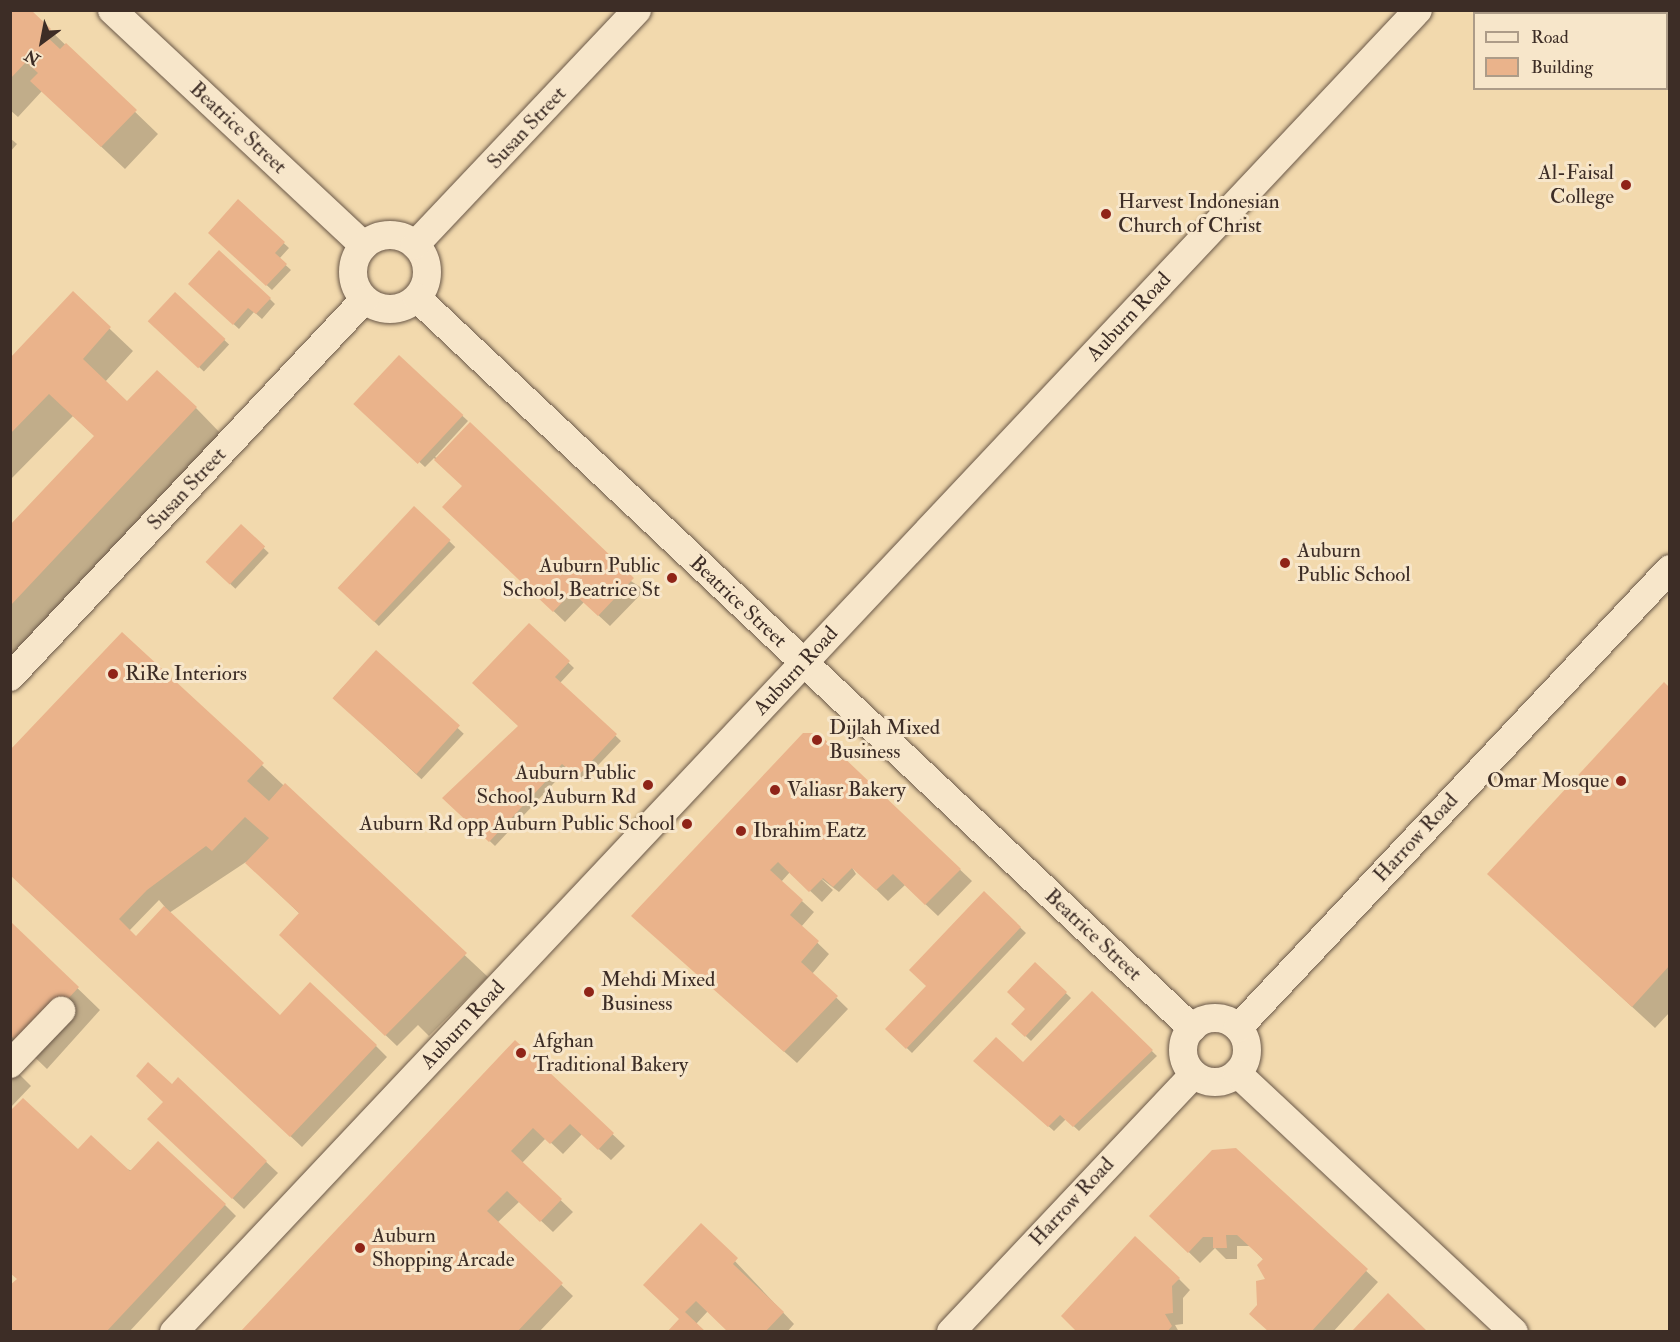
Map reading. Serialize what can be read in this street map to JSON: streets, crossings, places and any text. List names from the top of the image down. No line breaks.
{"streets":{"street":["Beatrice Street","Susan Street","Auburn Road","Harrow Road"]},"crossings":[["Beatrice Street","Susan Street"],["Beatrice Street","Auburn Road"],["Beatrice Street","Harrow Road"]],"places":["Al-Faisal College","Harvest Indonesian Church of Christ","Auburn Public School","Auburn Public School, Beatrice St","RiRe Interiors","Dijlah Mixed Business","Omar Mosque","Auburn Public School, Auburn Rd","Valiasr Bakery","Auburn Rd opp Auburn Public School","Ibrahim Eatz","Mehdi Mixed Business","Afghan Traditional Bakery","Auburn Shopping Arcade"],"legend":["Road","Building"],"north":"bottom left"}
